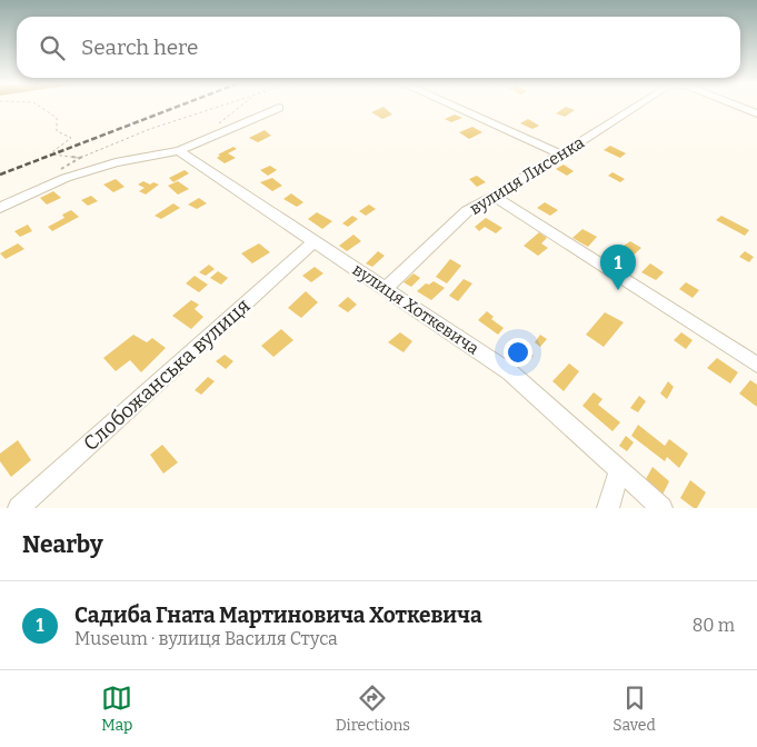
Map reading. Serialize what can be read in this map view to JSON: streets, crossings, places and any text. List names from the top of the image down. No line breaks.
{"streets":{"street":["вулиця Лисенка","вулиця Хоткевича","Слобожанська вулиця"]},"crossings":[["вулиця Лисенка","вулиця Хоткевича"],["вулиця Хоткевича","Слобожанська вулиця"]],"page":{"search":"Search here","pins":"1","heading":"Nearby","list":[{"mark":"1","name":"Садиба Гната Мартиновича Хоткевича","note":"Museum · вулиця Василя Стуса","value":"80 m"}],"nav":["Map","Directions","Saved"]}}
